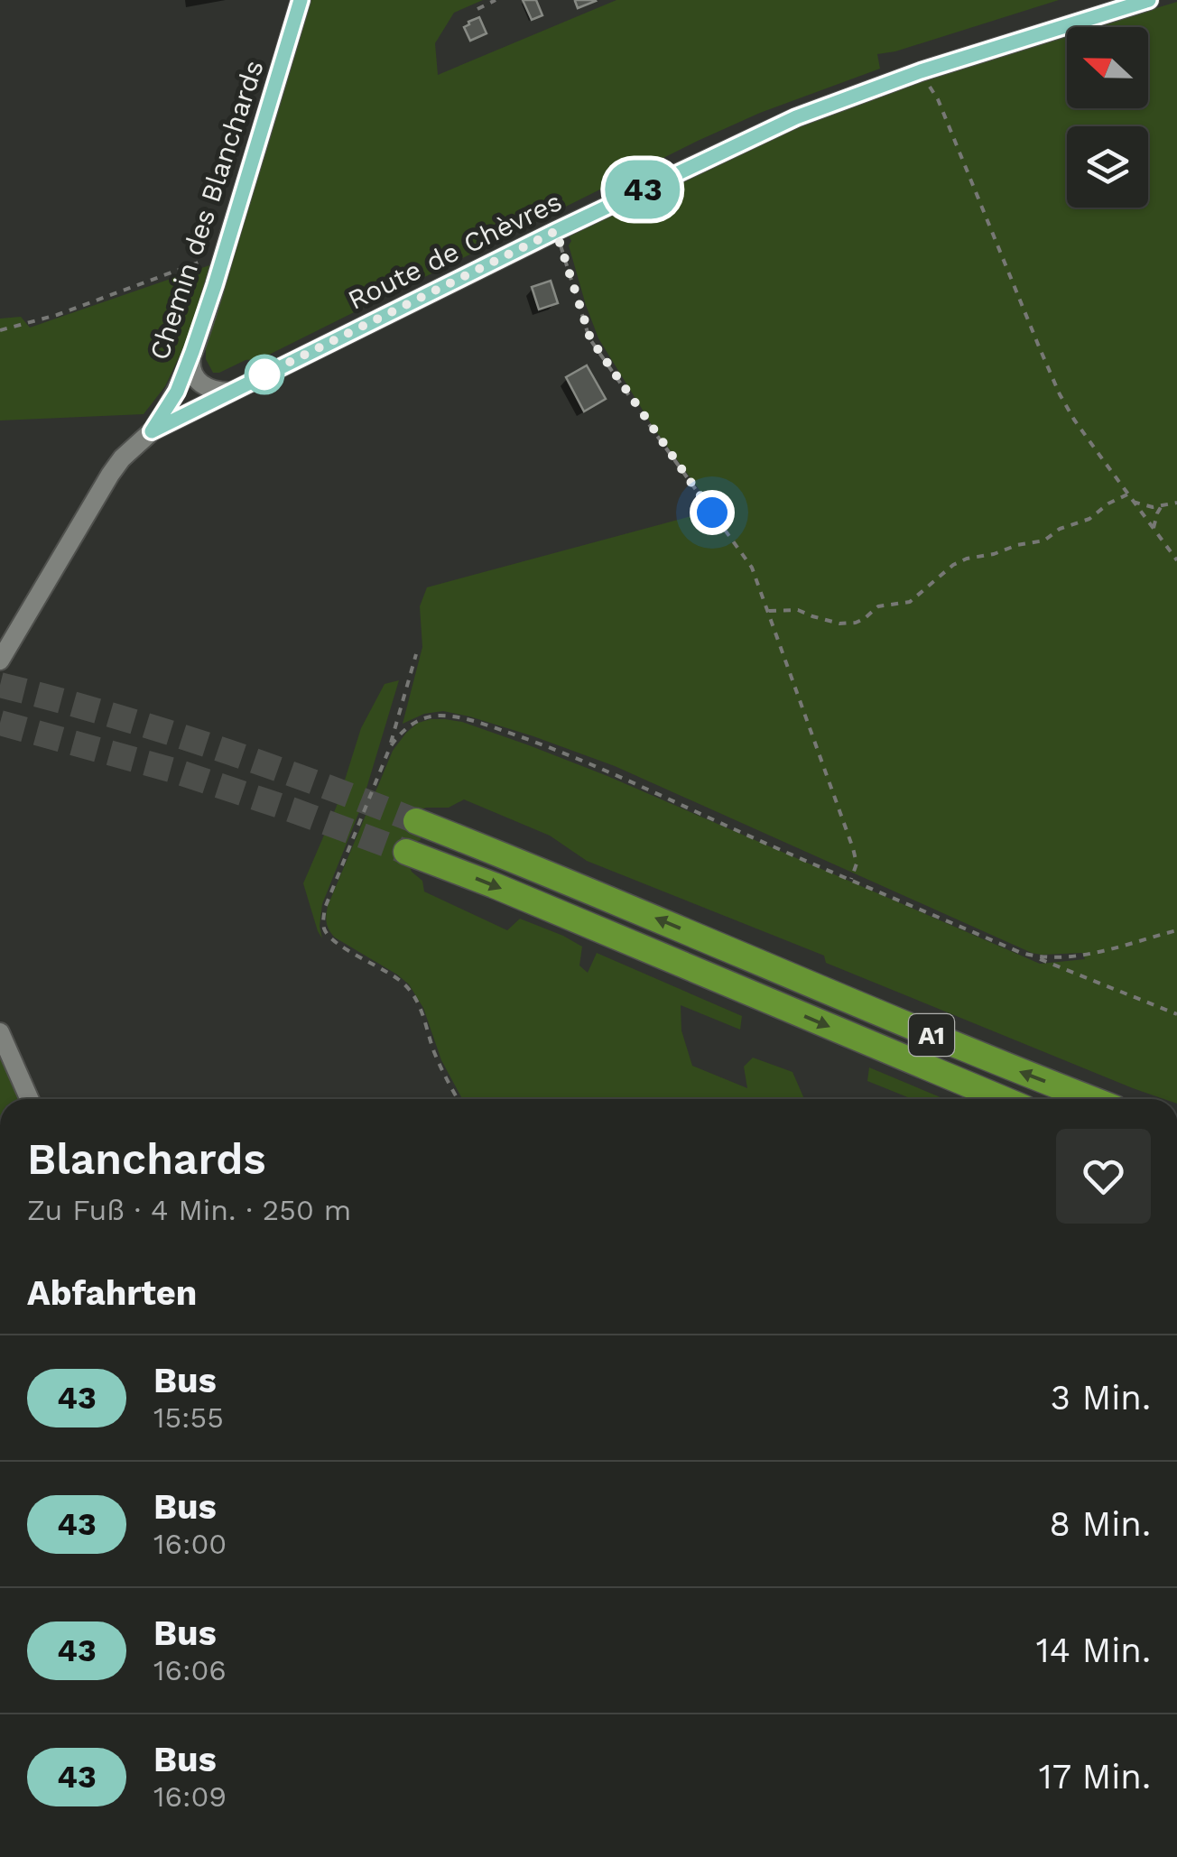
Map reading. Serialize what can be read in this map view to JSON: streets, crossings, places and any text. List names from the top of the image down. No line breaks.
{"streets":{"highway":["A1"],"street":["Chemin des Blanchards","Route de Chèvres"]},"crossings":[["Chemin des Blanchards","Route de Chèvres"]],"lines":["bus line 43"],"north":"left","page":{"on_map":"43","heading":[["Blanchards","Zu Fuß · 4 Min. · 250 m"],"Abfahrten"],"list":[{"mark":"43","name":"Bus","note":"15:55","value":"3 Min."},{"mark":"43","name":"Bus","note":"16:00","value":"8 Min."},{"mark":"43","name":"Bus","note":"16:06","value":"14 Min."},{"mark":"43","name":"Bus","note":"16:09","value":"17 Min."}]}}
